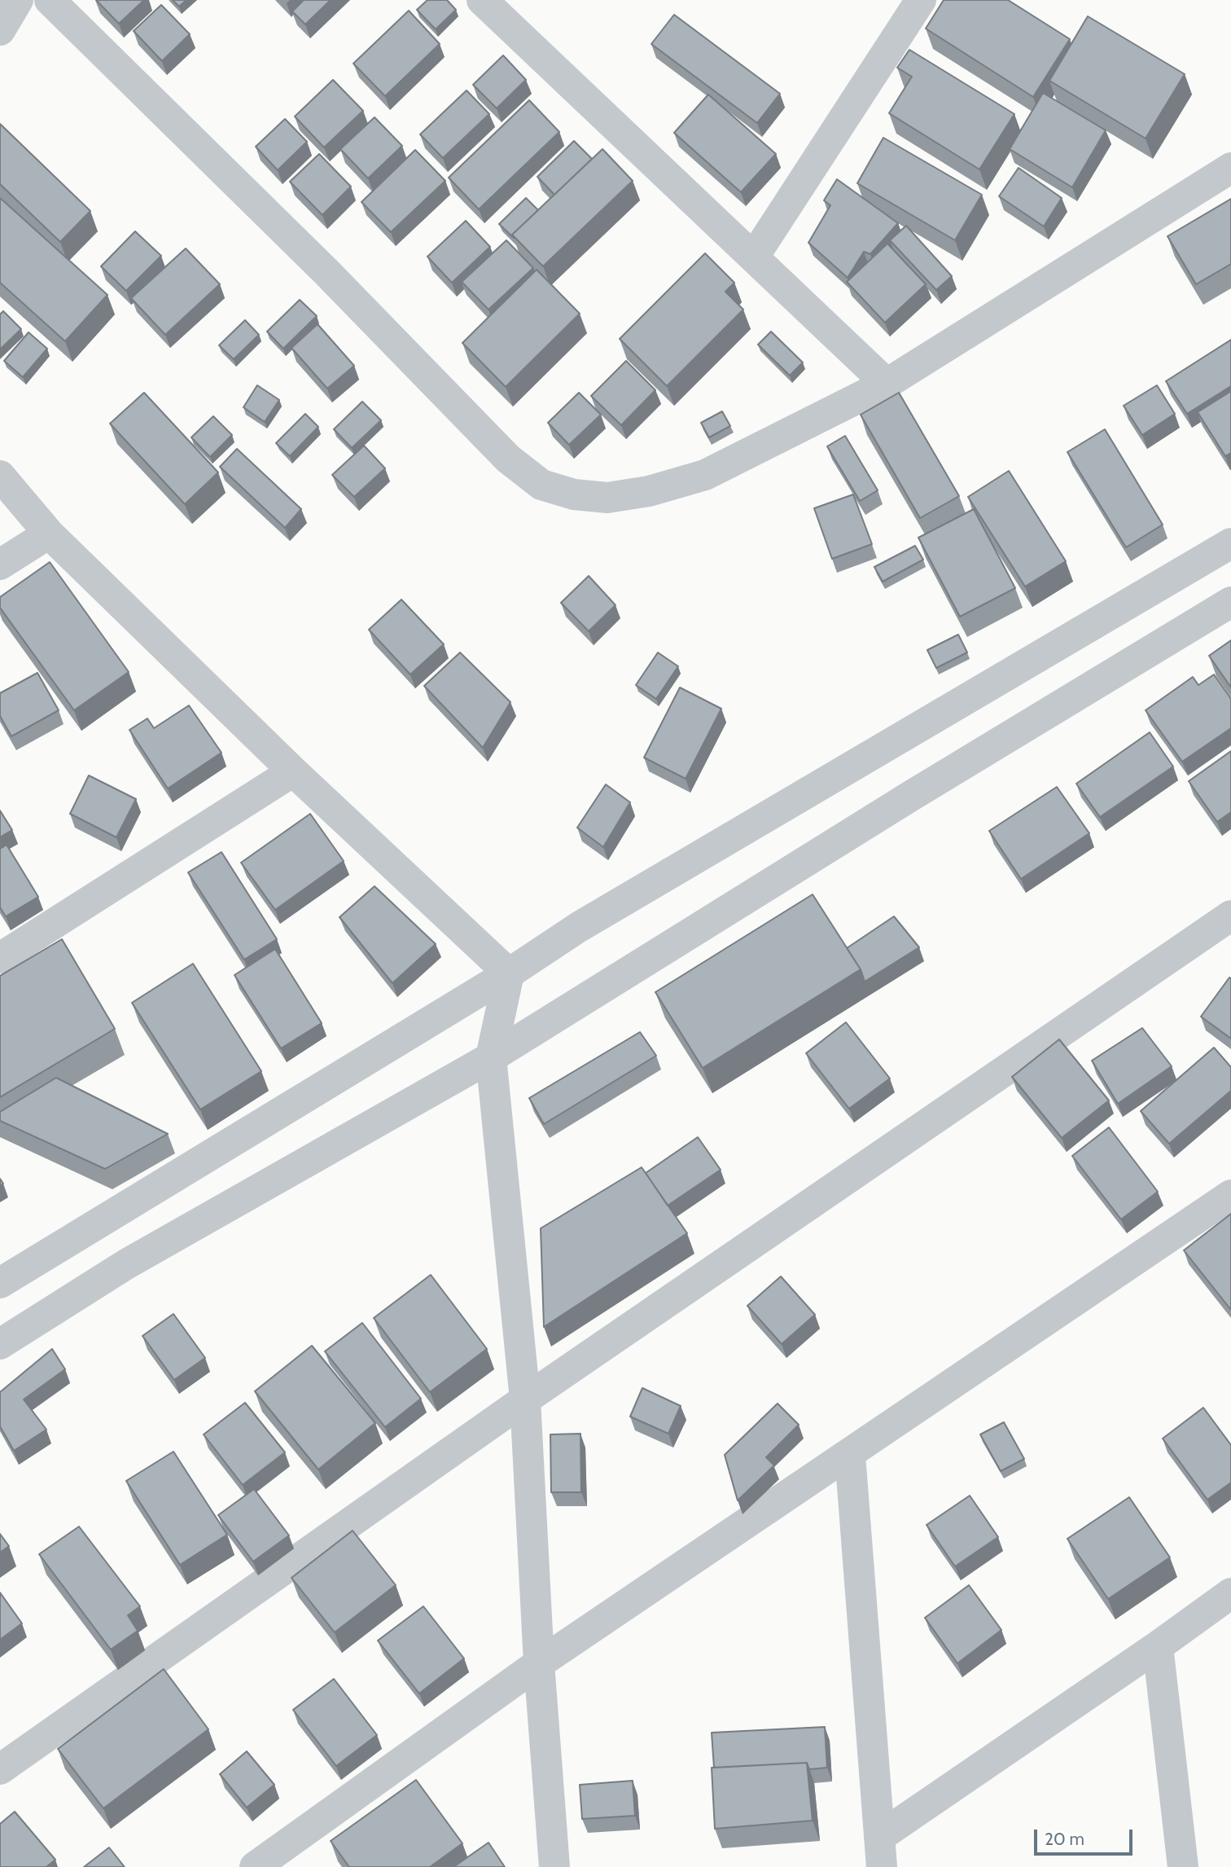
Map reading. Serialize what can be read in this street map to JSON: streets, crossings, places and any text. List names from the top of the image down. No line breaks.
{"scale_bar":"20 m"}
